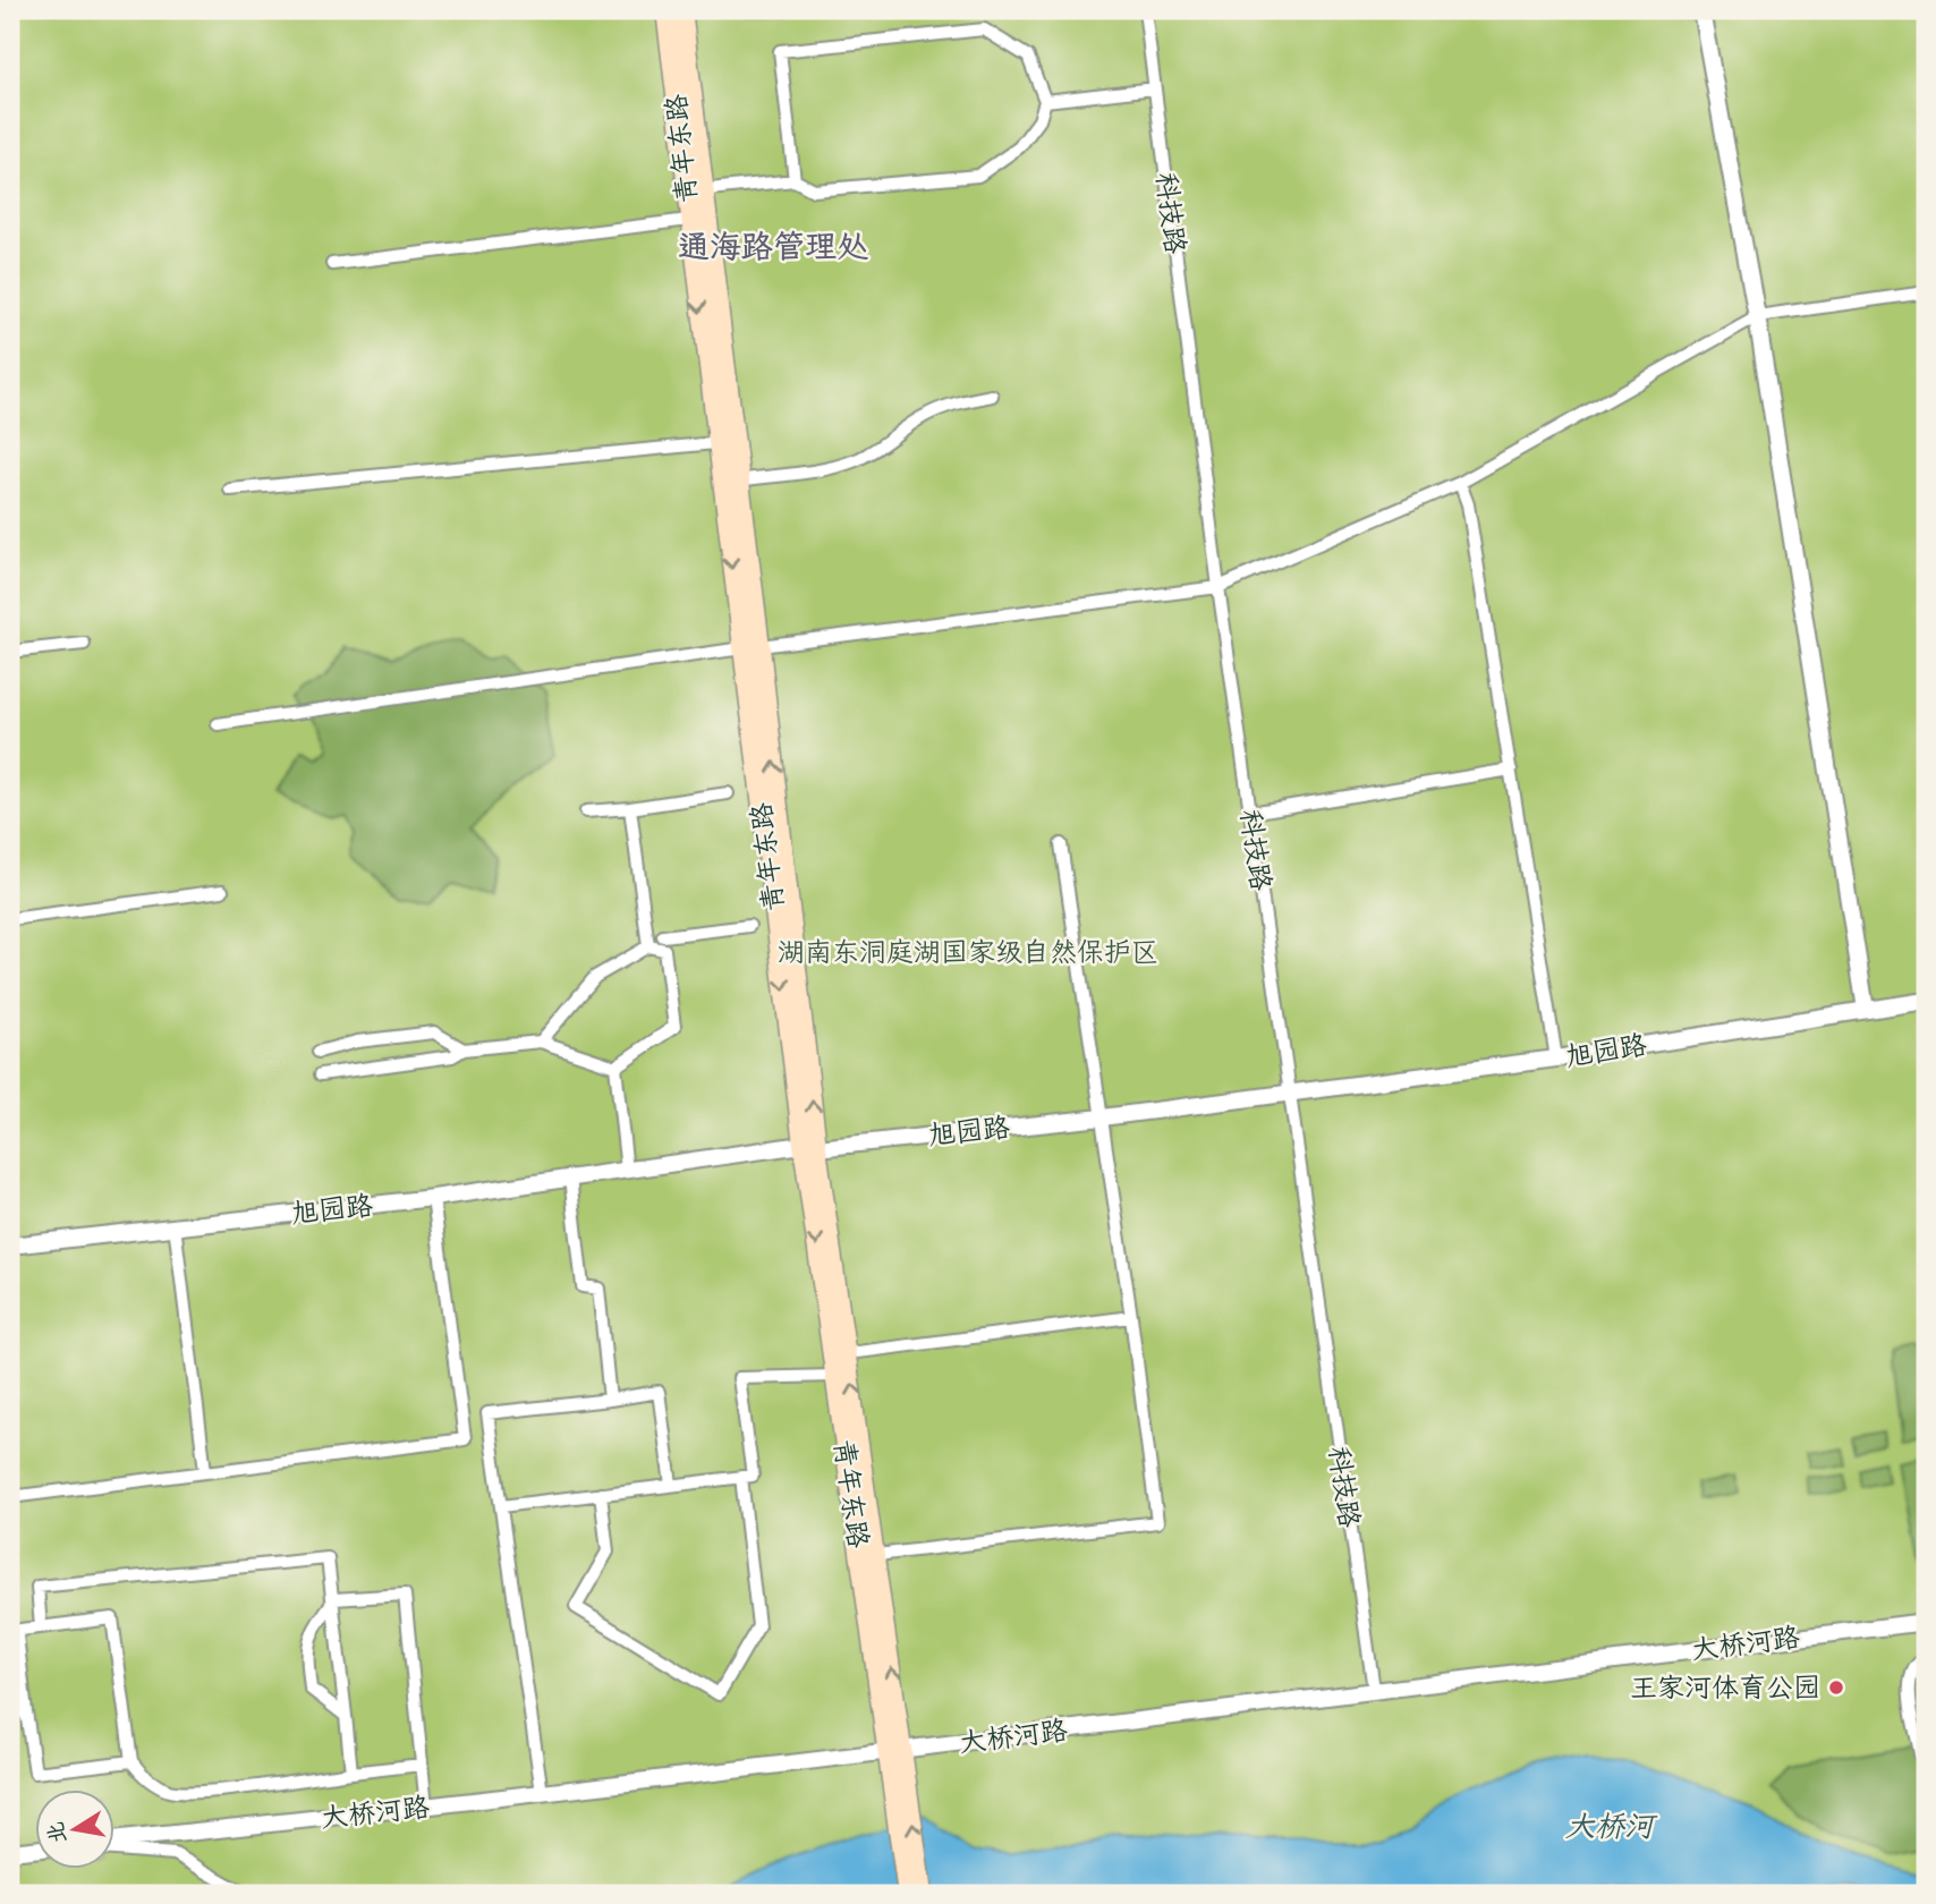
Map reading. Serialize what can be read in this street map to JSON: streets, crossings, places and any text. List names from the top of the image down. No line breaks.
{"streets":{"main road":["青年东路"],"street":["科技路","旭园路","大桥河路"]},"crossings":[["青年东路","旭园路"],["青年东路","大桥河路"],["科技路","旭园路"],["科技路","大桥河路"]],"districts":["通海路管理处"],"water":["大桥河"],"parks":["湖南东洞庭湖国家级自然保护区"],"places":["王家河体育公园"],"north":"left"}
